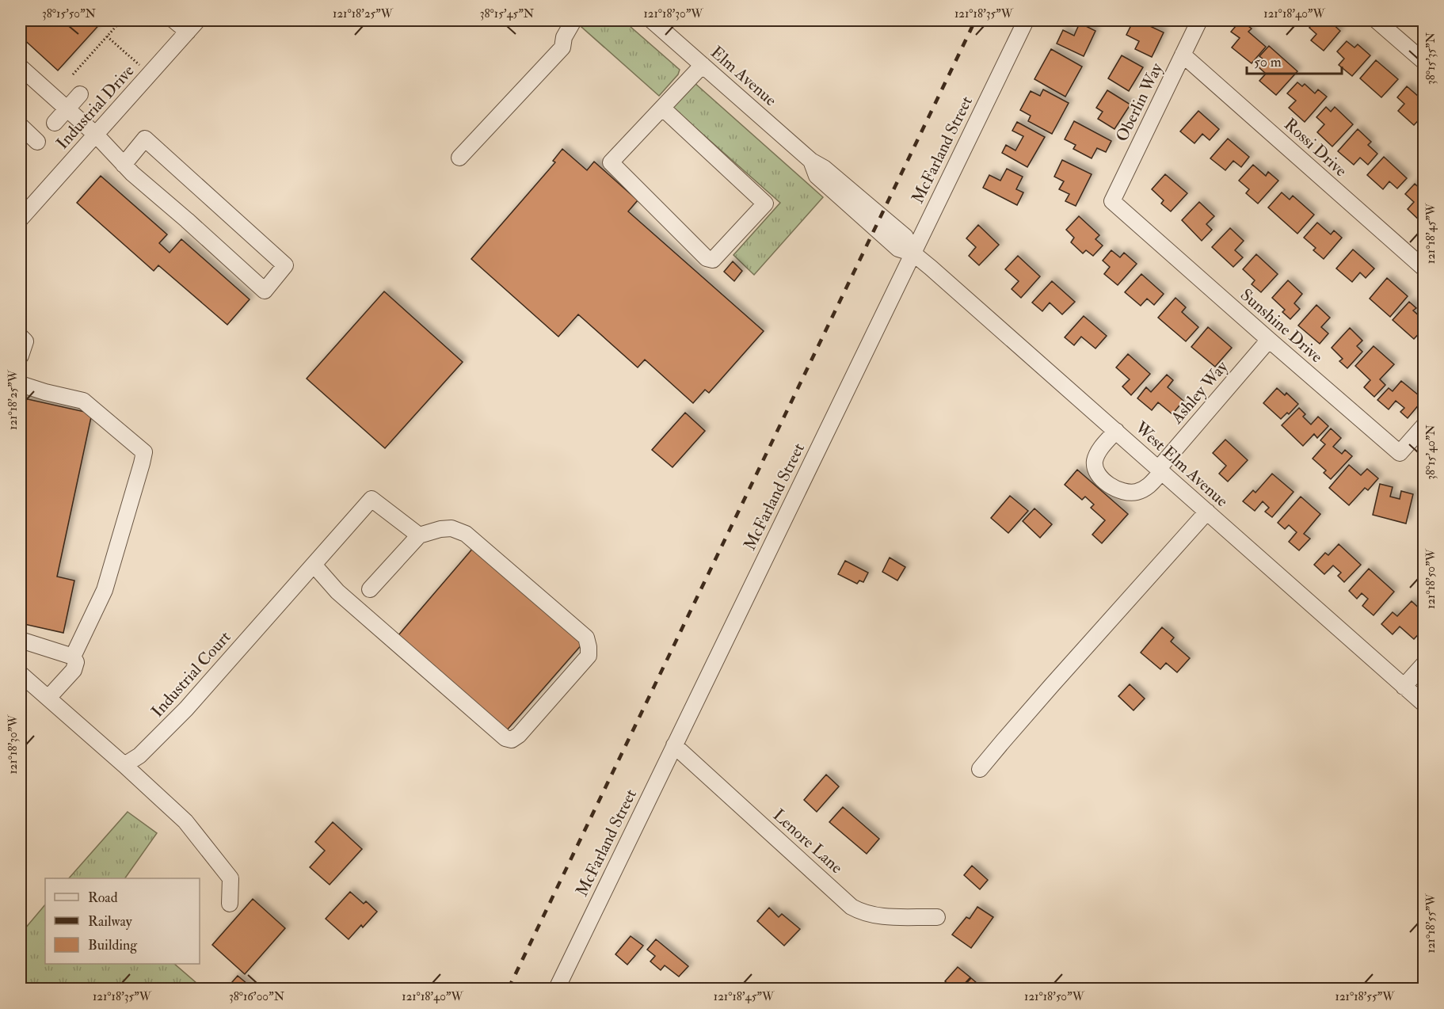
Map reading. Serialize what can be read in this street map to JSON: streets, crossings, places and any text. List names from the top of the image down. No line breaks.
{"streets":{"street":["Elm Avenue","Oberlin Way","Industrial Drive","Rossi Drive","McFarland Street","Sunshine Drive","Ashley Way","West Elm Avenue","Industrial Court","Lenore Lane"]},"crossings":[["Elm Avenue","West Elm Avenue"],["Oberlin Way","Rossi Drive"],["Oberlin Way","Sunshine Drive"],["McFarland Street","West Elm Avenue"],["McFarland Street","Lenore Lane"],["Sunshine Drive","Ashley Way"],["Ashley Way","West Elm Avenue"]],"legend":["Road","Railway","Building"],"scale_bar":"50 m","coordinates":["38°15'50\"N","121°18'25\"W","38°15'45\"N","121°18'30\"W","121°18'35\"W","121°18'40\"W","38°15'35\"N","121°18'45\"W","38°15'40\"N","121°18'50\"W","121°18'55\"W","38°16'00\"N"]}
